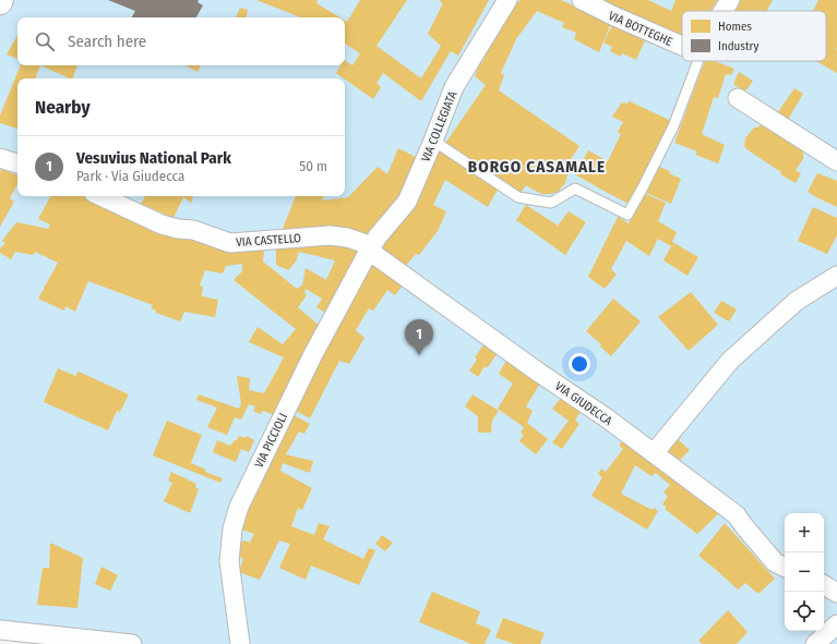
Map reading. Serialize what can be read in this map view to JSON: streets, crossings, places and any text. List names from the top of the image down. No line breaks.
{"streets":{"street":["VIA BOTTEGHE","VIA COLLEGIATA","VIA CASTELLO","VIA GIUDECCA","VIA PICCIOLI"]},"crossings":[["VIA COLLEGIATA","VIA CASTELLO"],["VIA COLLEGIATA","VIA GIUDECCA"],["VIA COLLEGIATA","VIA PICCIOLI"],["VIA CASTELLO","VIA GIUDECCA"],["VIA CASTELLO","VIA PICCIOLI"],["VIA GIUDECCA","VIA PICCIOLI"]],"districts":["BORGO CASAMALE"],"legend":["Homes","Industry"],"page":{"search":"Search here","heading":"Nearby","list":[{"mark":"1","name":"Vesuvius National Park","note":"Park · Via Giudecca","value":"50 m"}],"pins":"1","map_buttons":["+","−"]}}
